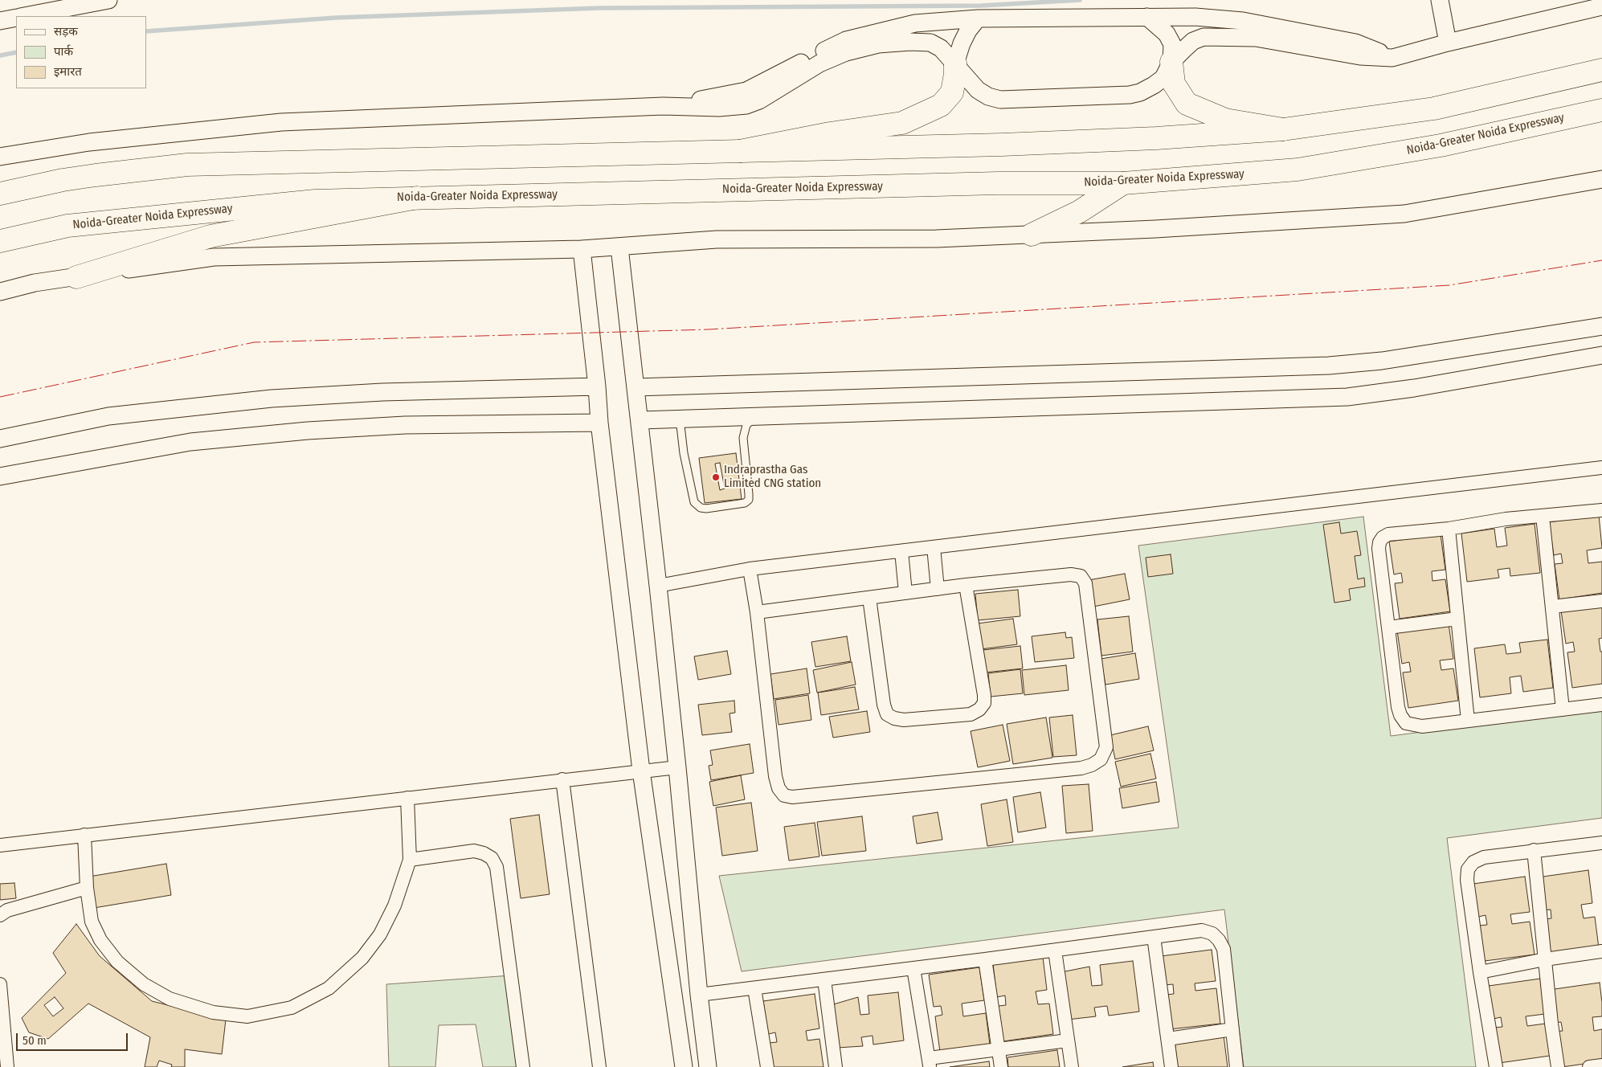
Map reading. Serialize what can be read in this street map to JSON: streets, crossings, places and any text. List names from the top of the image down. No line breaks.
{"streets":{"highway":["Noida-Greater Noida Expressway"]},"places":["Indraprastha Gas Limited CNG station"],"legend":["सड़क","पार्क","इमारत"],"scale_bar":"50 m"}
